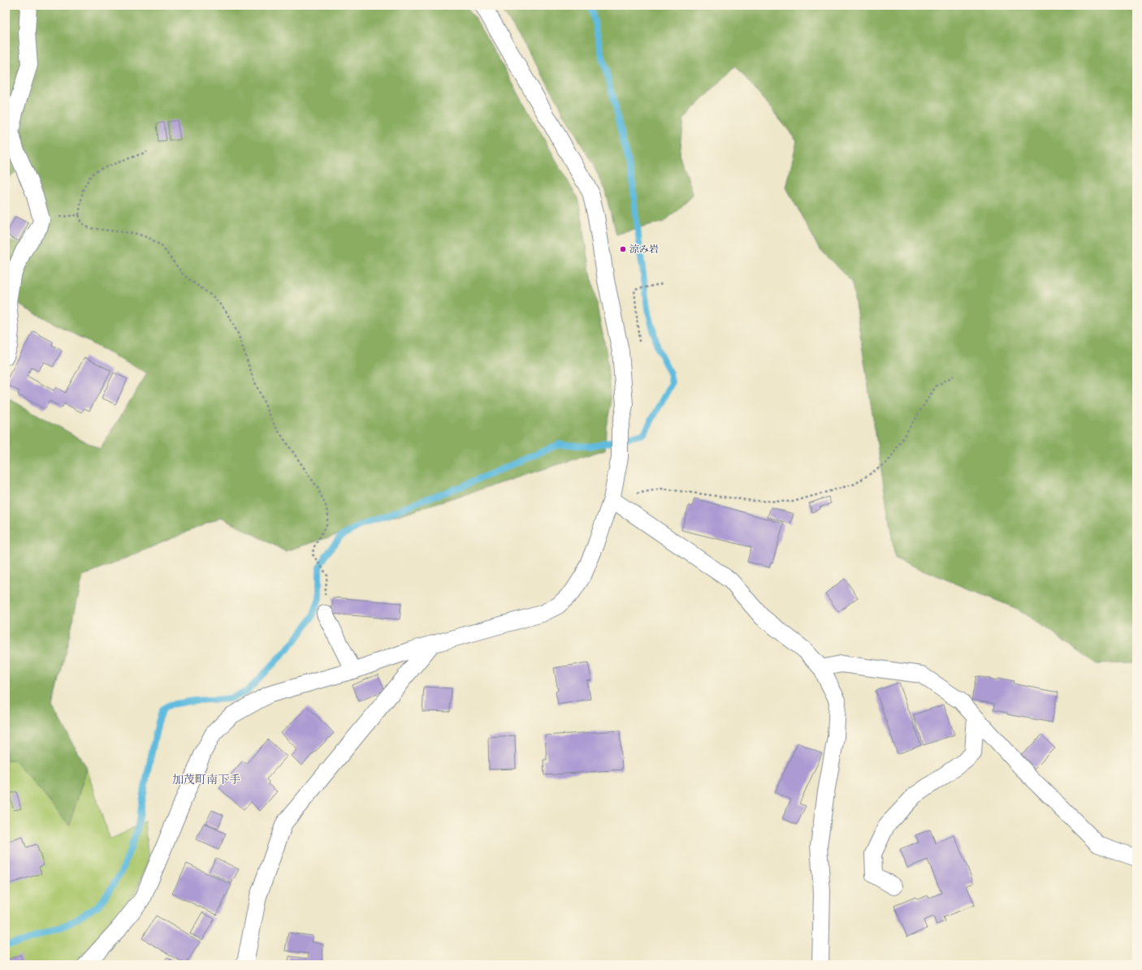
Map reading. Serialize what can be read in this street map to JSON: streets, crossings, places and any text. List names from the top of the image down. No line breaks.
{"districts":["加茂町南下手"],"places":["涼み岩"]}
